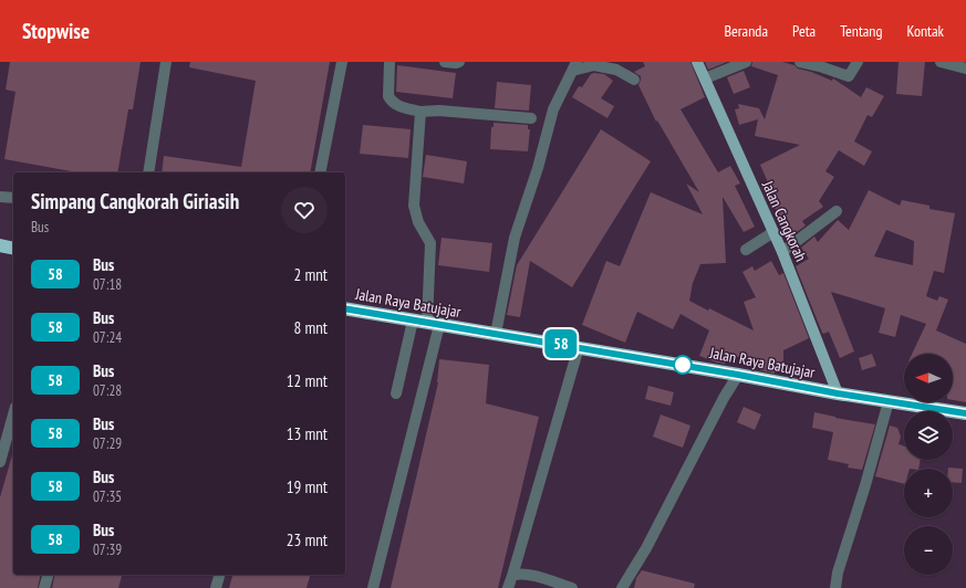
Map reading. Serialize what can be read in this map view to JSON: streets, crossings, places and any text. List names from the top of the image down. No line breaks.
{"streets":{"highway":["Jalan Raya Batujajar"],"main road":["Jalan Cangkorah"]},"crossings":[["Jalan Cangkorah","Jalan Raya Batujajar"]],"lines":["bus line 58"],"north":"left","page":{"header":"Stopwise","nav":["Beranda","Peta","Tentang","Kontak"],"on_map":"58","heading":["Simpang Cangkorah Giriasih","Bus"],"list":[{"mark":"58","name":"Bus","note":"07:18","value":"2 mnt"},{"mark":"58","name":"Bus","note":"07:24","value":"8 mnt"},{"mark":"58","name":"Bus","note":"07:28","value":"12 mnt"},{"mark":"58","name":"Bus","note":"07:29","value":"13 mnt"},{"mark":"58","name":"Bus","note":"07:35","value":"19 mnt"},{"mark":"58","name":"Bus","note":"07:39","value":"23 mnt"}],"map_buttons":["+","−"]}}
